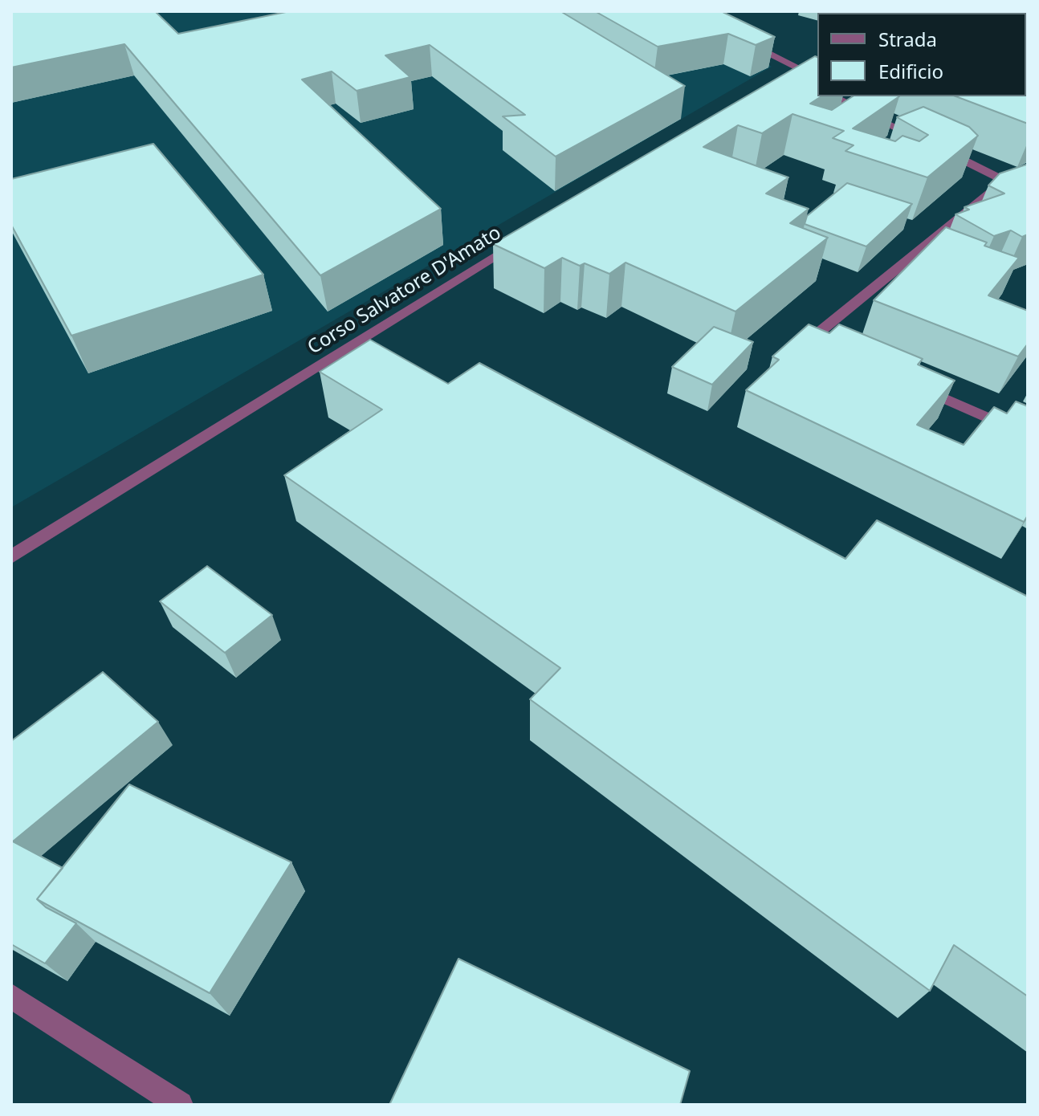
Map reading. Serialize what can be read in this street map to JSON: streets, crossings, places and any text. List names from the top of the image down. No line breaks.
{"streets":{"street":["Corso Salvatore D'Amato"]},"legend":["Strada","Edificio"]}
